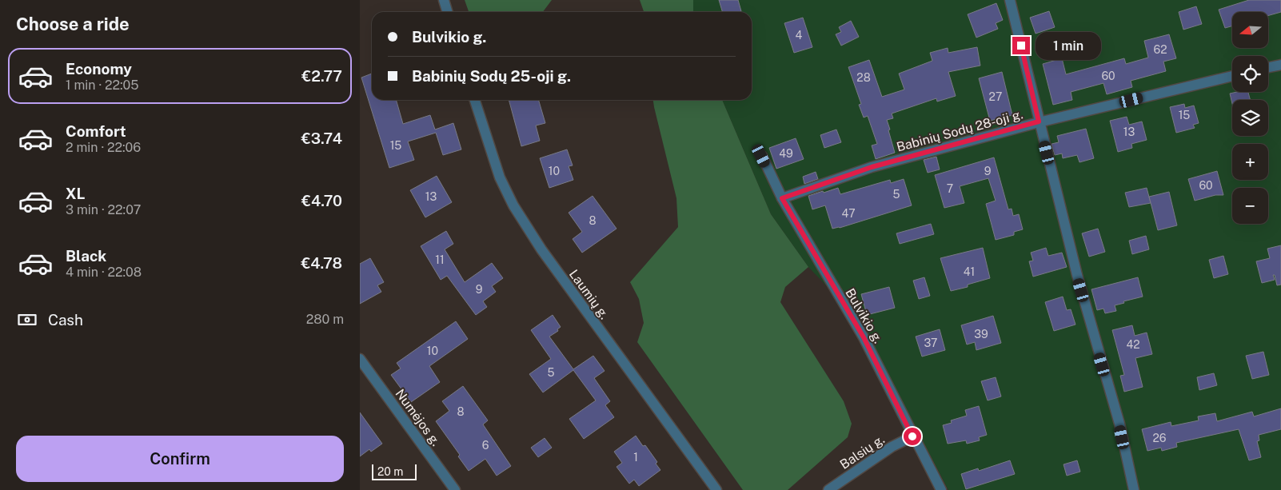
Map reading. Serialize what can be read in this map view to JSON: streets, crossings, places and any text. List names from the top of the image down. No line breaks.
{"streets":{"street":["Babinių Sodų 28-oji g.","Laumių g.","Bulvikio g.","Numėjos g.","Balsių g."]},"crossings":[["Babinių Sodų 28-oji g.","Bulvikio g."],["Bulvikio g.","Balsių g."]],"house_numbers":["4","62","60","28","27","15","13","15","49","10","9","60","7","5","13","47","8","11","41","9","39","37","42","10","5","8","26","6","1"],"scale_bar":"20 m","north":"left","page":{"heading":"Choose a ride","map_buttons":["+","−"],"banner":["Bulvikio g.","Babinių Sodų 25-oji g."],"bubble":"1 min","list":[{"name":"Economy","note":"1 min · 22:05","value":"€2.77"},{"name":"Comfort","note":"2 min · 22:06","value":"€3.74"},{"name":"XL","note":"3 min · 22:07","value":"€4.70"},{"name":"Black","note":"4 min · 22:08","value":"€4.78"}],"pay":["Cash","280 m"],"buttons":"Confirm","scale":"20 m"}}
